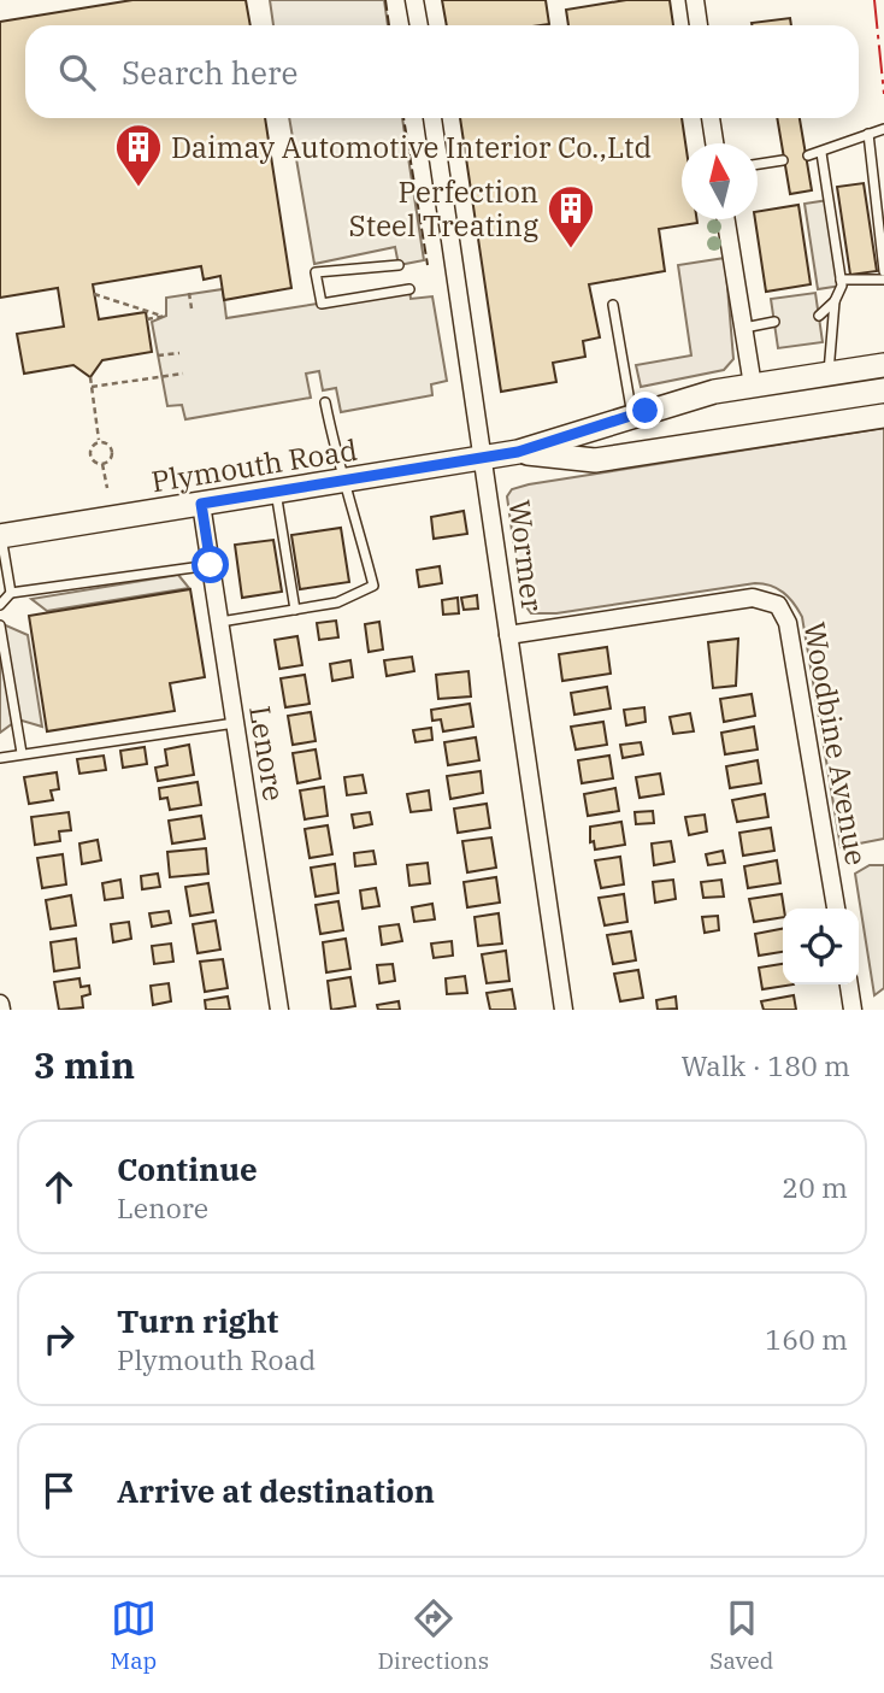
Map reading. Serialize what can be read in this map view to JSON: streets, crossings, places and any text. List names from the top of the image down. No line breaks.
{"streets":{"main road":["Plymouth Road"],"street":["Wormer","Woodbine Avenue","Lenore"]},"crossings":[["Plymouth Road","Wormer"],["Plymouth Road","Lenore"],["Wormer","Woodbine Avenue"]],"places":{"building":["Daimay Automotive Interior Co.,Ltd","Perfection Steel Treating"]},"north":"top","page":{"search":"Search here","heading":["3 min","Walk · 180 m"],"list":[["Continue","Lenore","20 m"],["Turn right","Plymouth Road","160 m"],"Arrive at destination"],"nav":["Map","Directions","Saved"]}}
